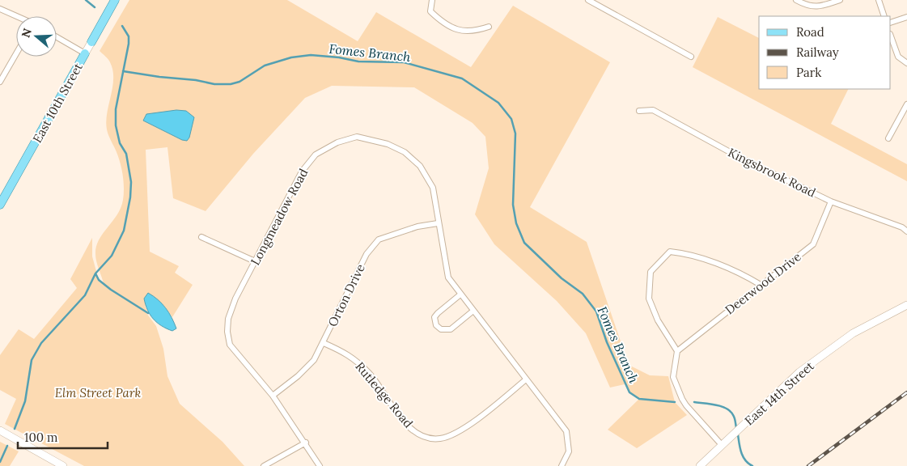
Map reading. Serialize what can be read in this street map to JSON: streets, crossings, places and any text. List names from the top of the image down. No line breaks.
{"streets":{"main road":["East 10th Street"],"street":["Kingsbrook Road","Longmeadow Road","Deerwood Drive","Orton Drive","East 14th Street","Rutledge Road"]},"crossings":[["Kingsbrook Road","Deerwood Drive"],["Longmeadow Road","Orton Drive"],["Longmeadow Road","Rutledge Road"],["Orton Drive","Rutledge Road"]],"water":["Fomes Branch"],"parks":["Elm Street Park"],"legend":["Road","Railway","Park"],"scale_bar":"100 m","north":"left"}
